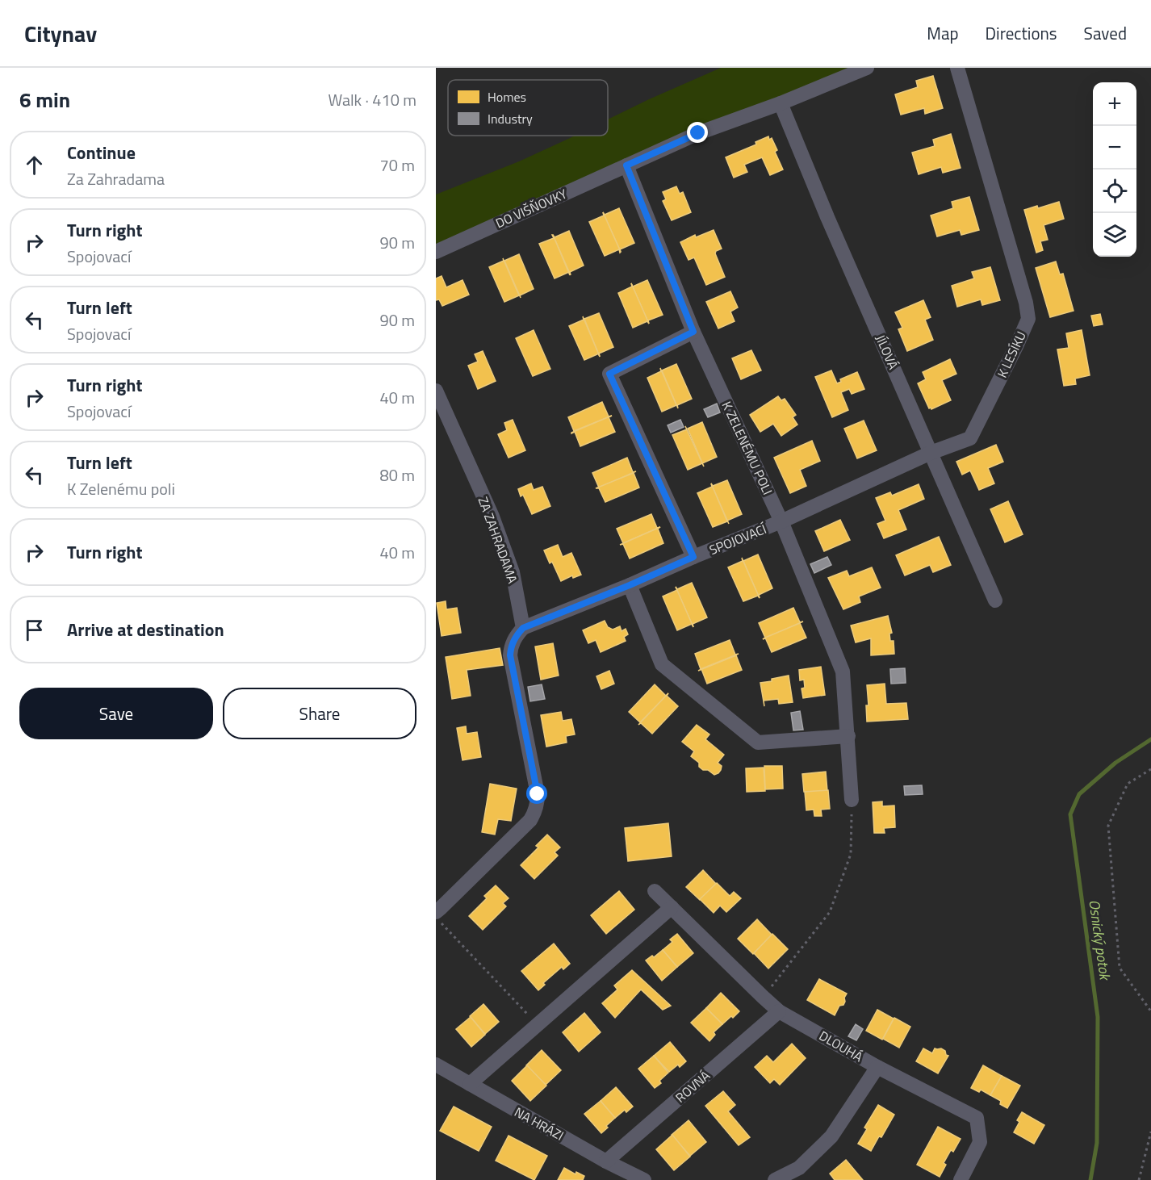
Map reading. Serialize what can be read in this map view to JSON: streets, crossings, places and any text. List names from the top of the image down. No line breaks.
{"streets":{"street":["DO VIŠŇOVKY","JÍLOVÁ","K LESÍKU","K ZELENÉMU POLI","SPOJOVACÍ","ZA ZAHRADAMA","DLOUHÁ","ROVNÁ","NA HRÁZI"]},"crossings":[["DO VIŠŇOVKY","JÍLOVÁ"],["DO VIŠŇOVKY","K ZELENÉMU POLI"],["JÍLOVÁ","K LESÍKU"],["K LESÍKU","K ZELENÉMU POLI"],["K LESÍKU","SPOJOVACÍ"],["K ZELENÉMU POLI","SPOJOVACÍ"],["SPOJOVACÍ","ZA ZAHRADAMA"],["DLOUHÁ","ROVNÁ"],["ROVNÁ","NA HRÁZI"]],"water":["Osnický potok"],"legend":["Homes","Industry"],"page":{"header":"Citynav","nav":["Map","Directions","Saved"],"heading":["6 min","Walk · 410 m"],"map_buttons":["+","−"],"list":[["Continue","Za Zahradama","70 m"],["Turn right","Spojovací","90 m"],["Turn left","Spojovací","90 m"],["Turn right","Spojovací","40 m"],["Turn left","K Zelenému poli","80 m"],["Turn right","40 m"],"Arrive at destination"],"buttons":["Save","Share"]}}
